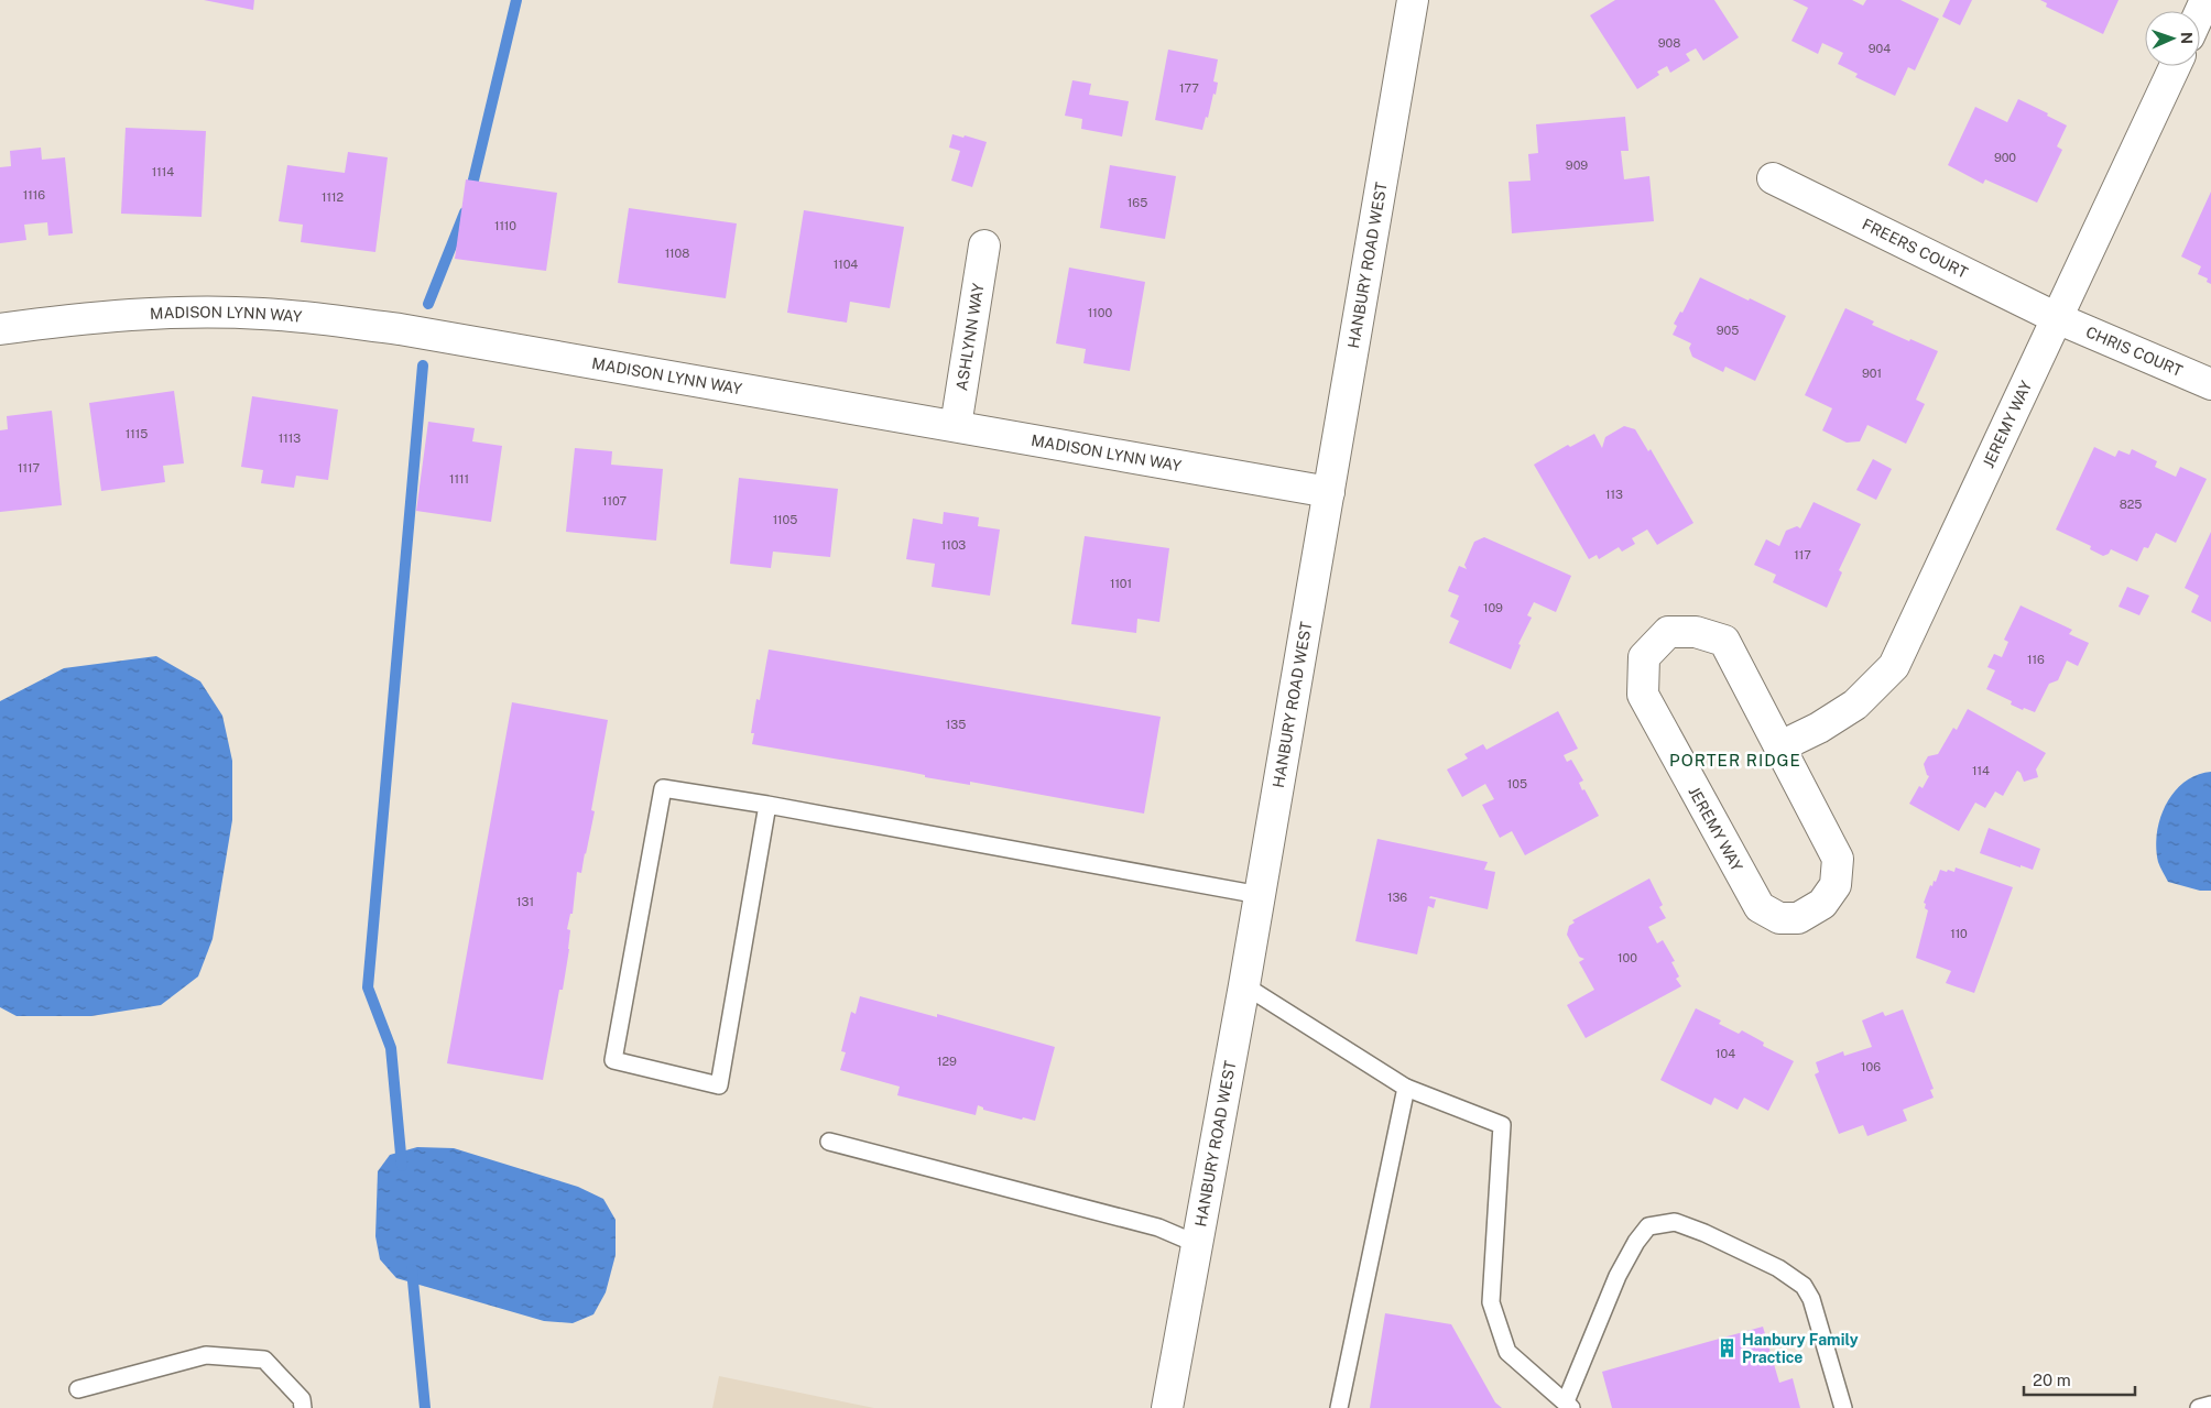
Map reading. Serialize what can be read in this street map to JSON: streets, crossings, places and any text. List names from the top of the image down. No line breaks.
{"streets":{"street":["FREERS COURT","HANBURY ROAD WEST","MADISON LYNN WAY","ASHLYNN WAY","CHRIS COURT","JEREMY WAY"]},"crossings":[["FREERS COURT","CHRIS COURT"],["FREERS COURT","JEREMY WAY"],["HANBURY ROAD WEST","MADISON LYNN WAY"],["MADISON LYNN WAY","ASHLYNN WAY"],["CHRIS COURT","JEREMY WAY"]],"districts":["PORTER RIDGE"],"places":{"building":["Hanbury Family Practice"]},"house_numbers":["908","904","177","900","909","1114","1116","1112","165","1110","1108","1104","1100","905","901","1115","1113","1117","1111","113","1107","825","1105","1103","117","1101","109","116","135","114","105","136","131","110","100","104","129","106"],"scale_bar":"20 m","north":"right"}
